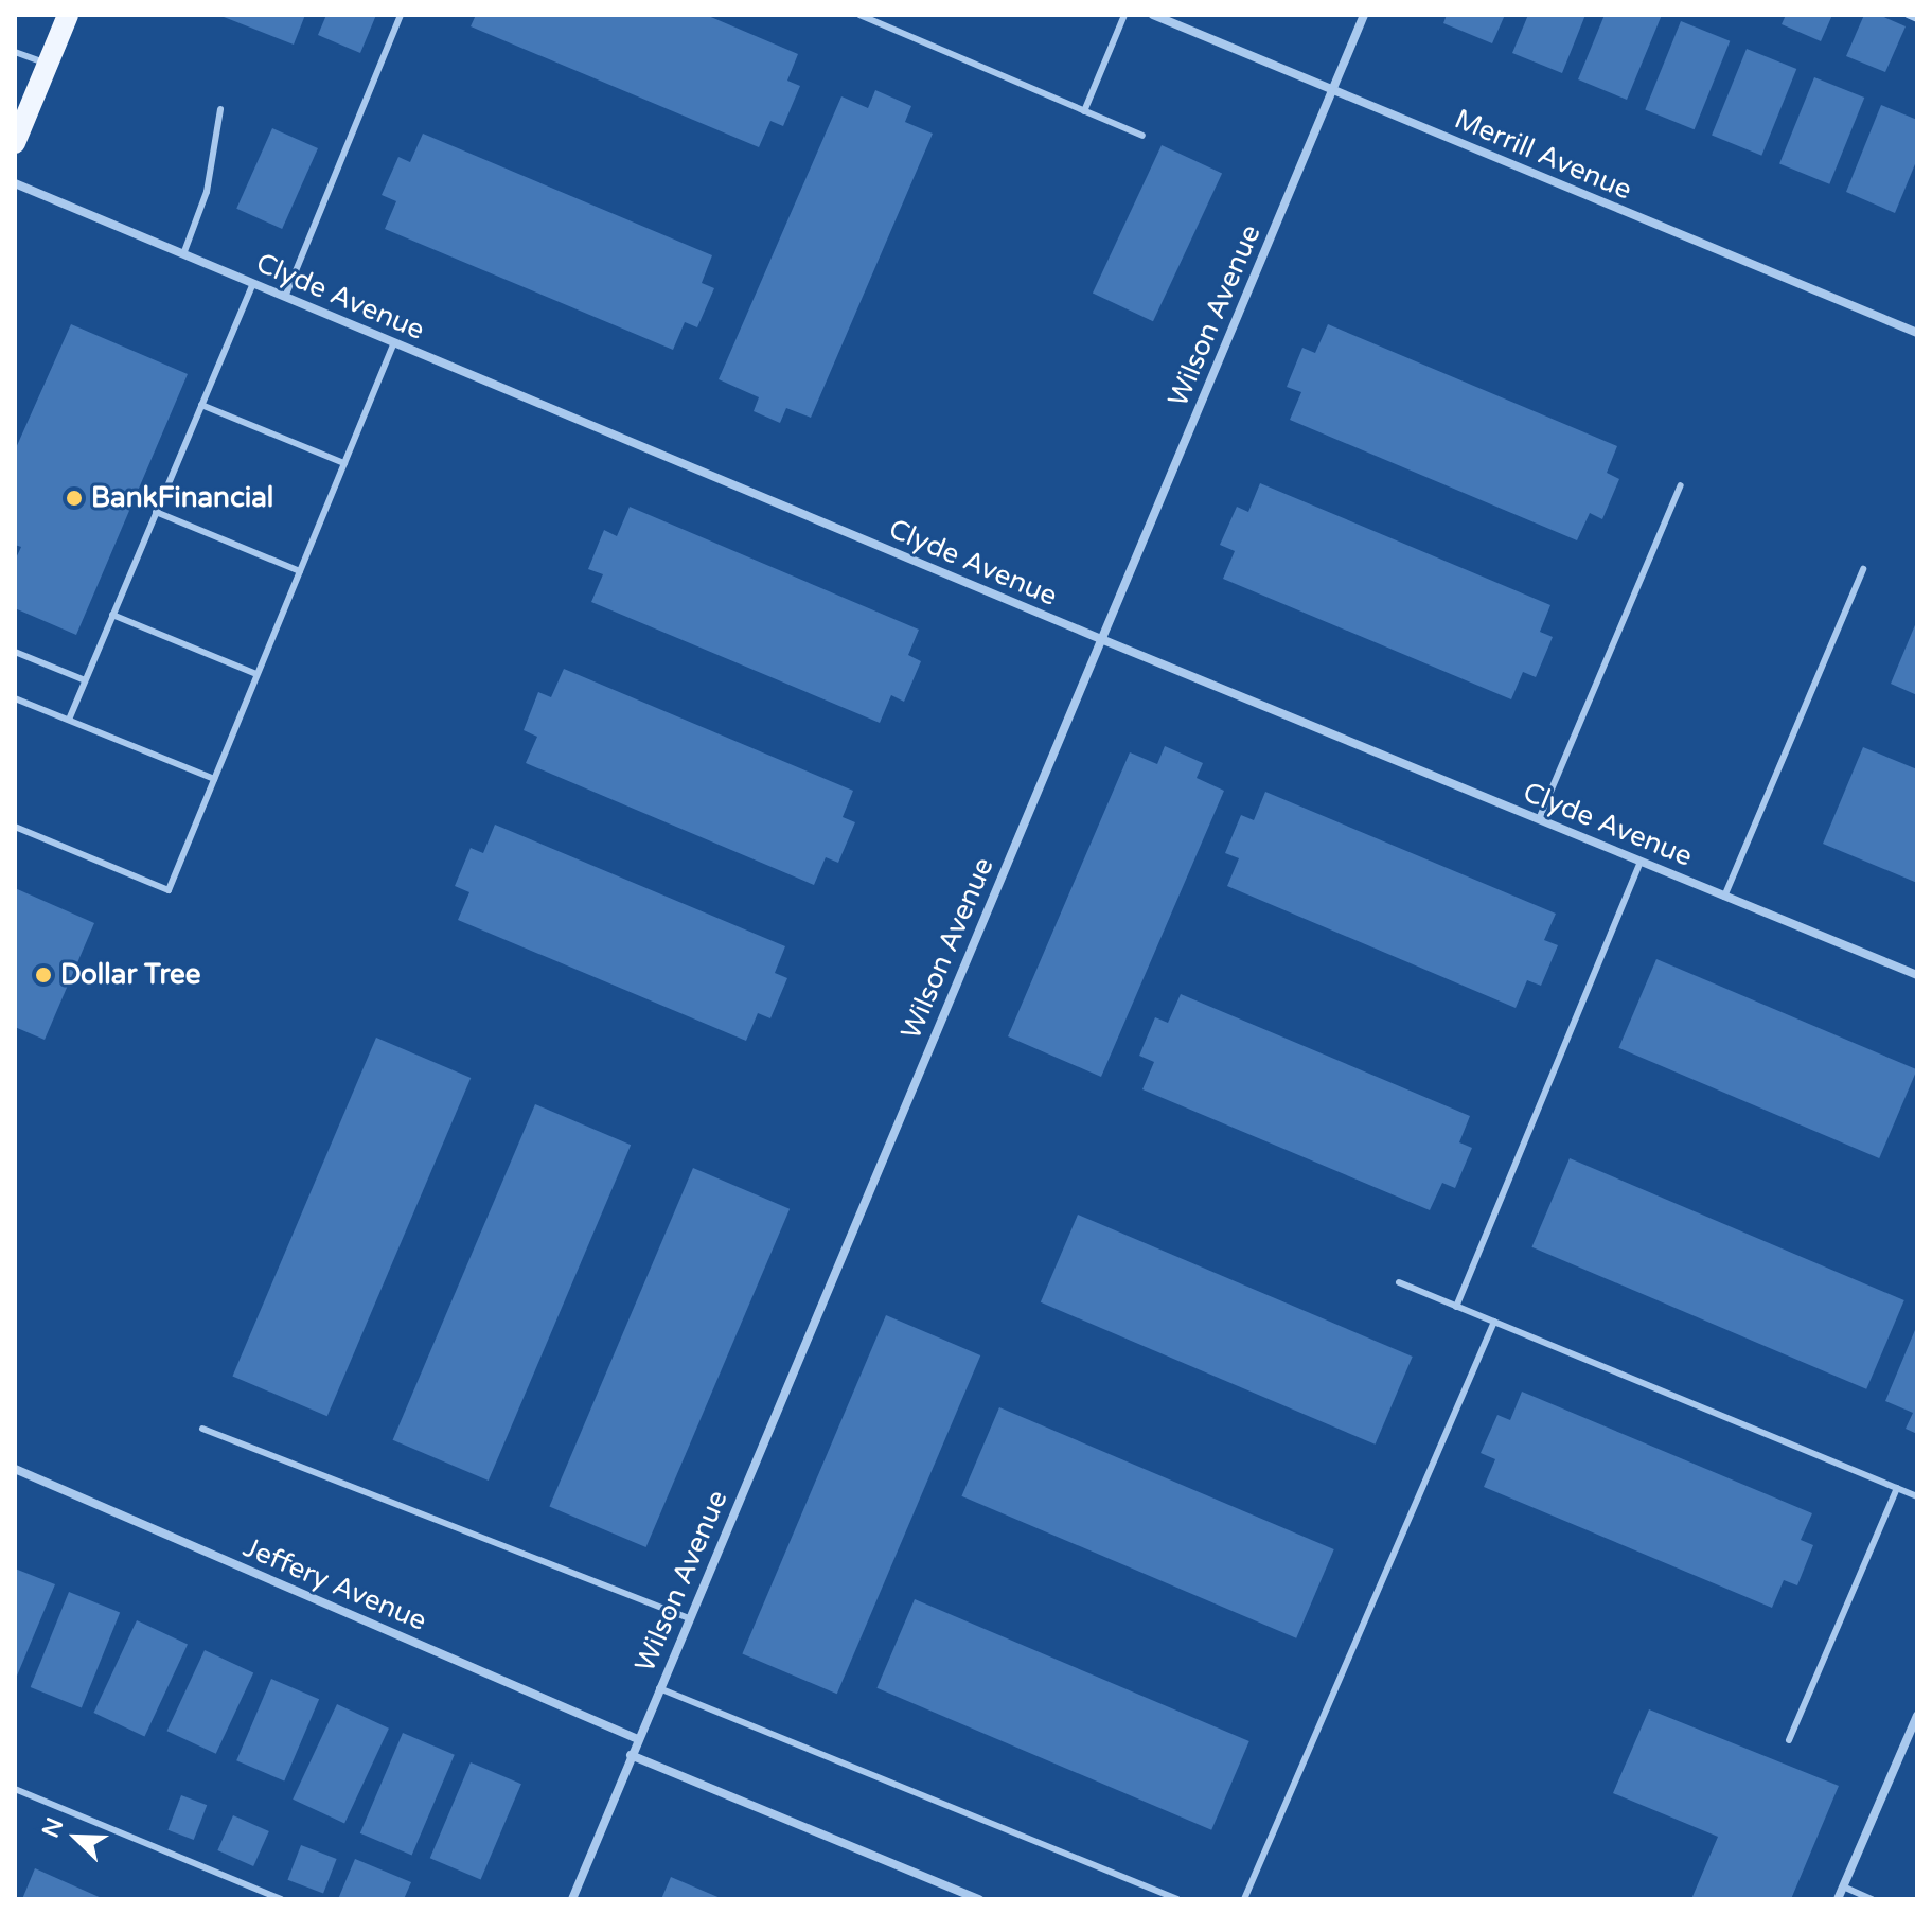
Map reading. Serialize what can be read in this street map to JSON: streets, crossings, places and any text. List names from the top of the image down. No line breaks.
{"streets":{"street":["Merrill Avenue","Clyde Avenue","Wilson Avenue","Jeffery Avenue"]},"crossings":[["Merrill Avenue","Wilson Avenue"],["Clyde Avenue","Wilson Avenue"],["Wilson Avenue","Jeffery Avenue"]],"places":["BankFinancial","Dollar Tree"],"north":"top left"}
